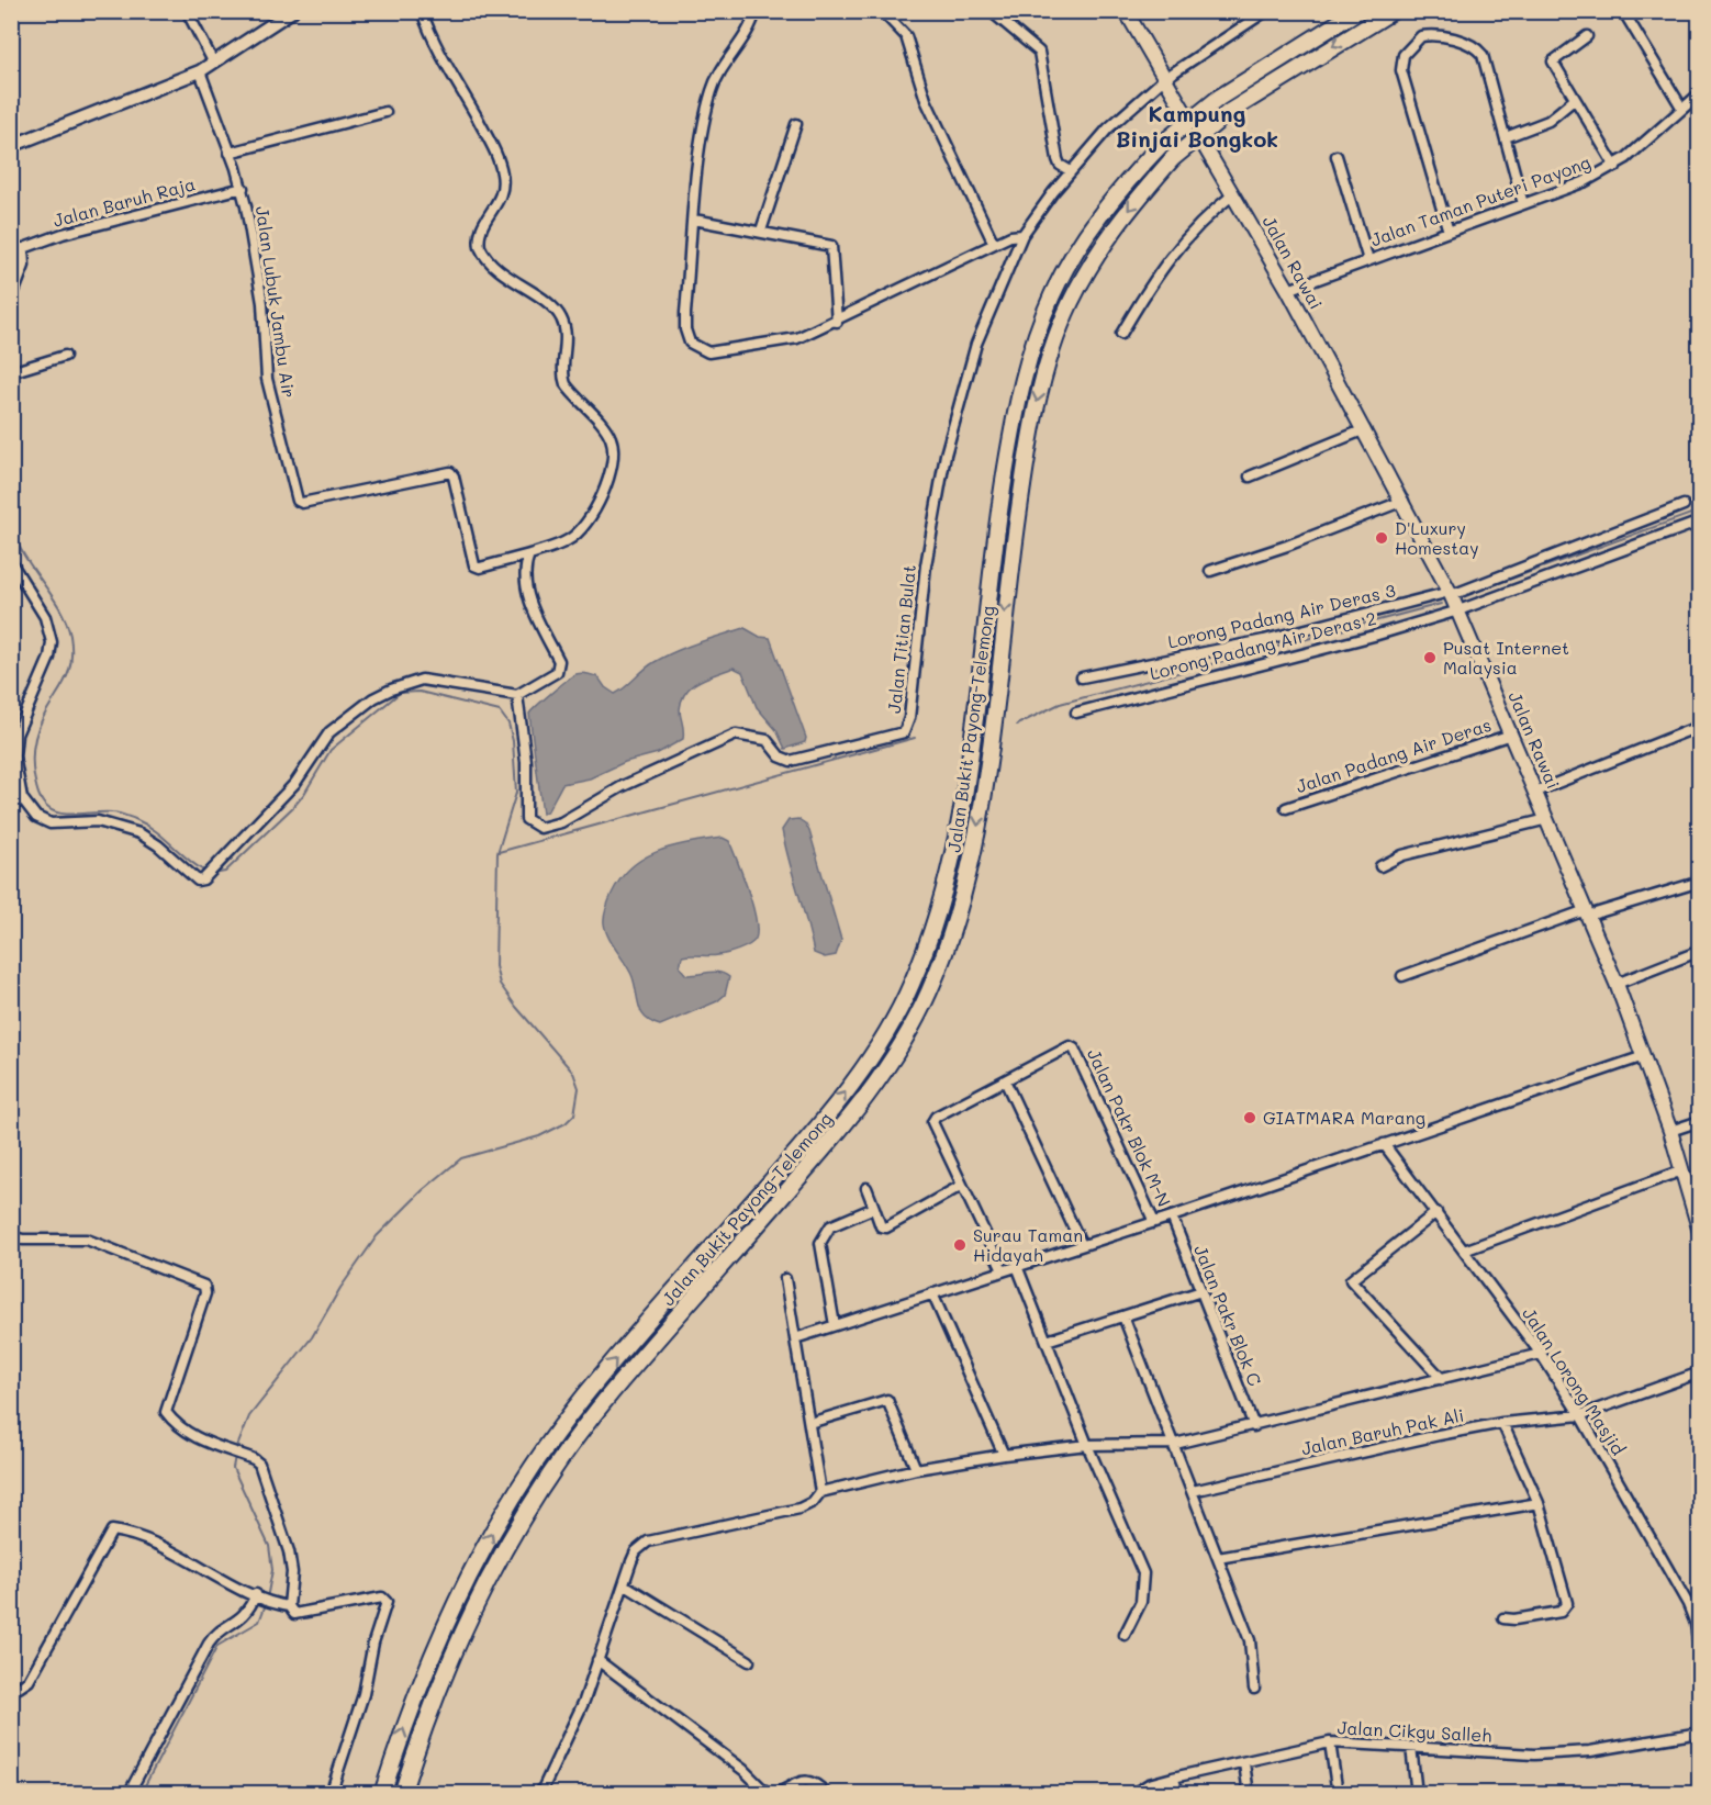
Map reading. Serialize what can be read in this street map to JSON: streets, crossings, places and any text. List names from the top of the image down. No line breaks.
{"streets":{"highway":["Jalan Bukit Payong-Telemong"],"main road":["Jalan Rawai"],"street":["Jalan Taman Puteri Payong","Jalan Baruh Raja","Jalan Lubuk Jambu Air","Lorong Padang Air Deras 3","Jalan Titian Bulat","Lorong Padang Air Deras 2","Jalan Padang Air Deras","Jalan Pakr Blok M-N","Jalan Pakr Blok C","Jalan Lorong Masjid","Jalan Baruh Pak Ali","Jalan Cikgu Salleh"]},"crossings":[["Jalan Taman Puteri Payong","Jalan Rawai"],["Jalan Baruh Raja","Jalan Lubuk Jambu Air"],["Jalan Rawai","Lorong Padang Air Deras 3"],["Jalan Rawai","Jalan Titian Bulat"],["Jalan Rawai","Lorong Padang Air Deras 2"],["Jalan Rawai","Jalan Padang Air Deras"],["Jalan Lorong Masjid","Jalan Baruh Pak Ali"]],"districts":["Kampung Binjai Bongkok"],"places":["D'Luxury Homestay","Pusat Internet Malaysia","GIATMARA Marang","Surau Taman Hidayah"]}
